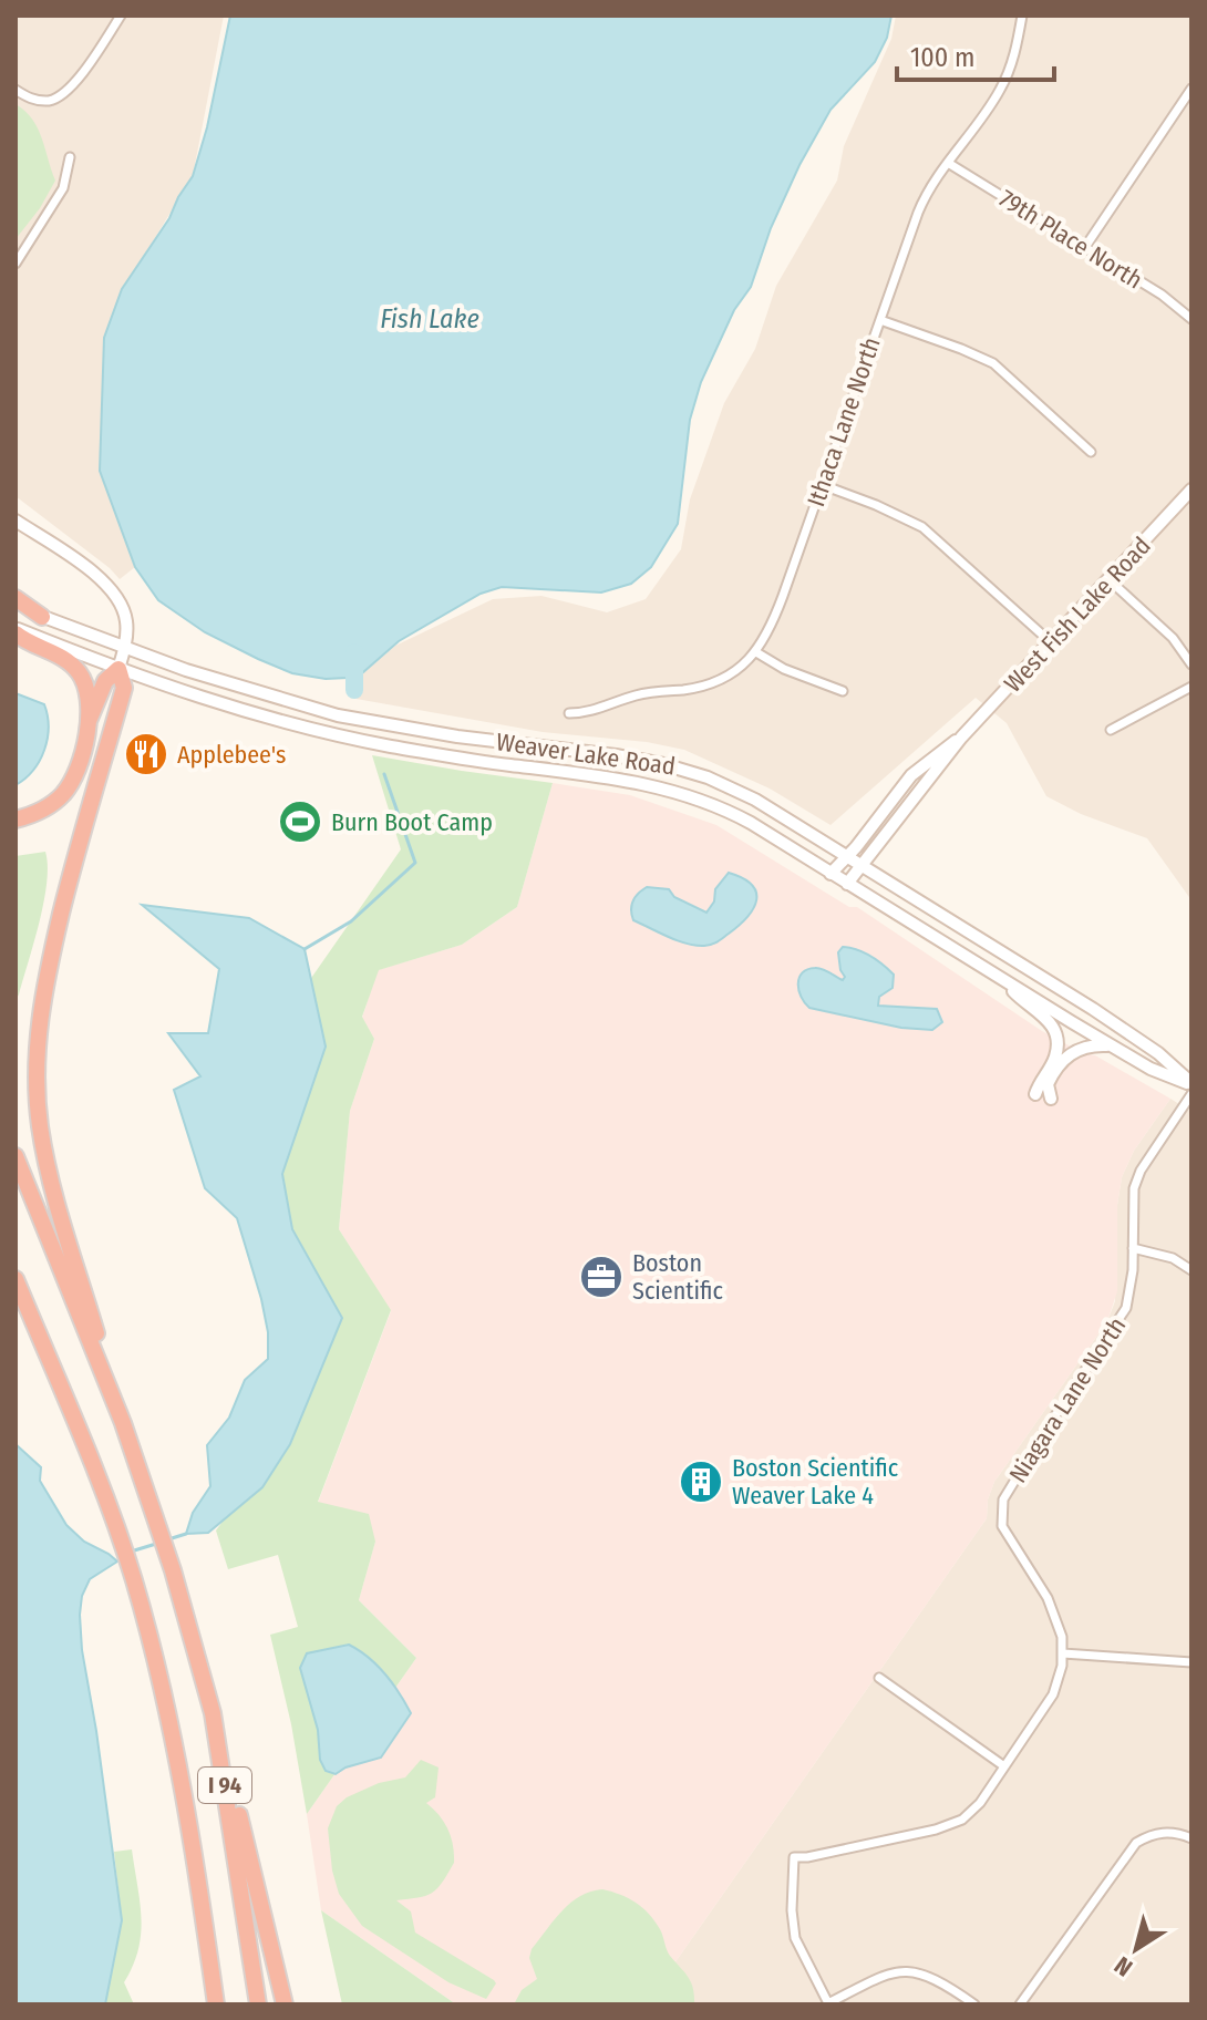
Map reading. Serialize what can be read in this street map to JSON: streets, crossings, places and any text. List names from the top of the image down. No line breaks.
{"streets":{"highway":["I 94"],"main road":["West Fish Lake Road","Weaver Lake Road"],"street":["79th Place North","Ithaca Lane North","Niagara Lane North"]},"crossings":[["79th Place North","Ithaca Lane North"],["West Fish Lake Road","Weaver Lake Road"]],"water":["Fish Lake"],"places":{"restaurant":["Applebee's"],"sports":["Burn Boot Camp"],"office":["Boston Scientific"],"building":["Boston Scientific Weaver Lake 4"]},"scale_bar":"100 m","north":"bottom left"}
